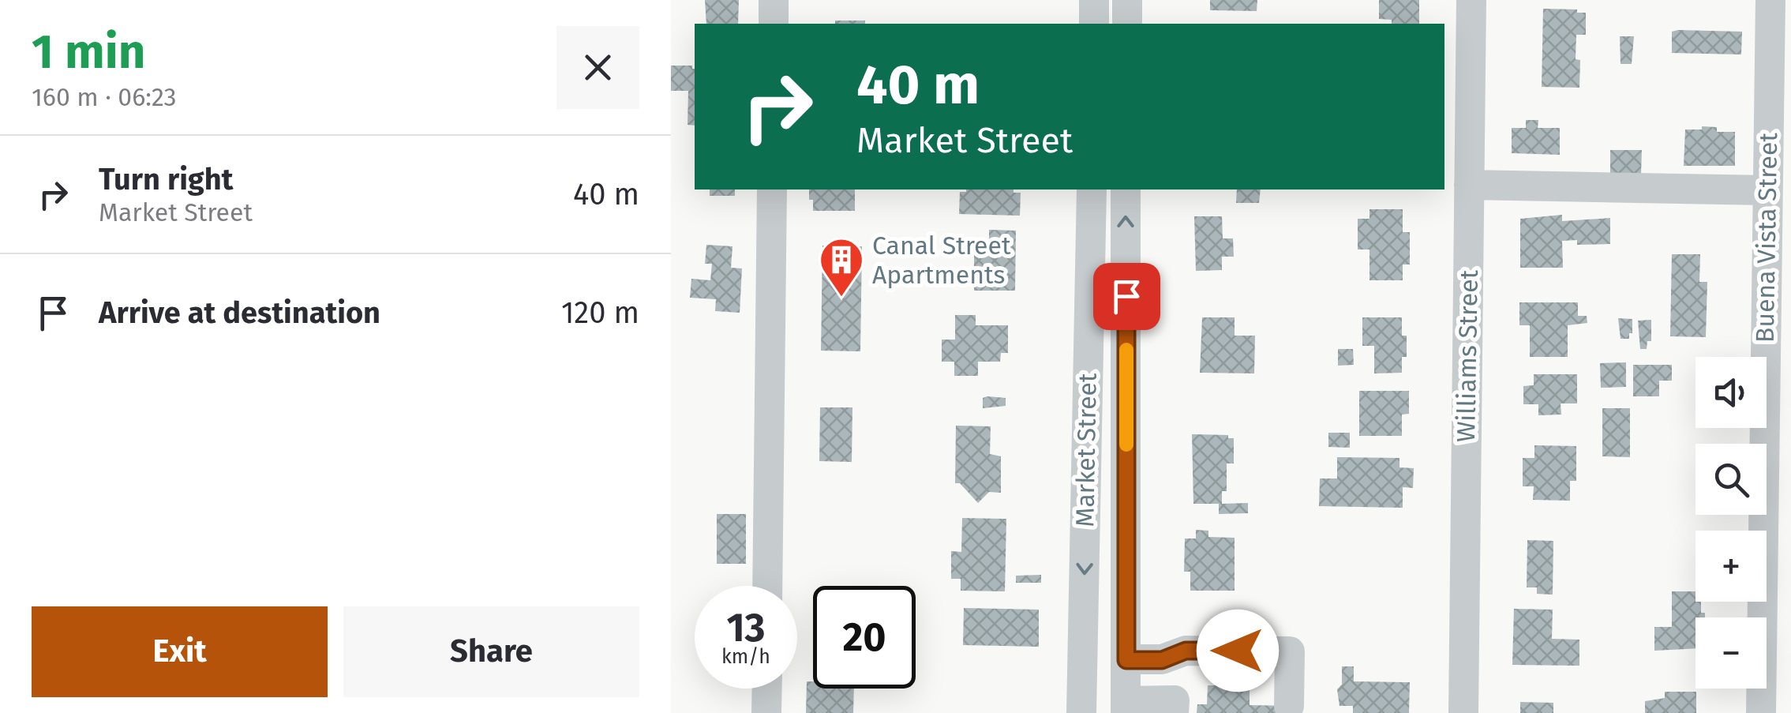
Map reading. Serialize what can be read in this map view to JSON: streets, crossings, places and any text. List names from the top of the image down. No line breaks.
{"streets":{"street":["Buena Vista Street","Williams Street","Market Street"]},"places":{"building":["Canal Street Apartments"]},"page":{"heading":["1 min","160 m · 06:23"],"turn":["40 m","Market Street"],"list":[{"name":"Turn right","note":"Market Street","value":"40 m"},{"name":"Arrive at destination","value":"120 m"}],"map_buttons":["+","−"],"speed":"13 km/h","limit":"20","buttons":["Exit","Share"]}}
